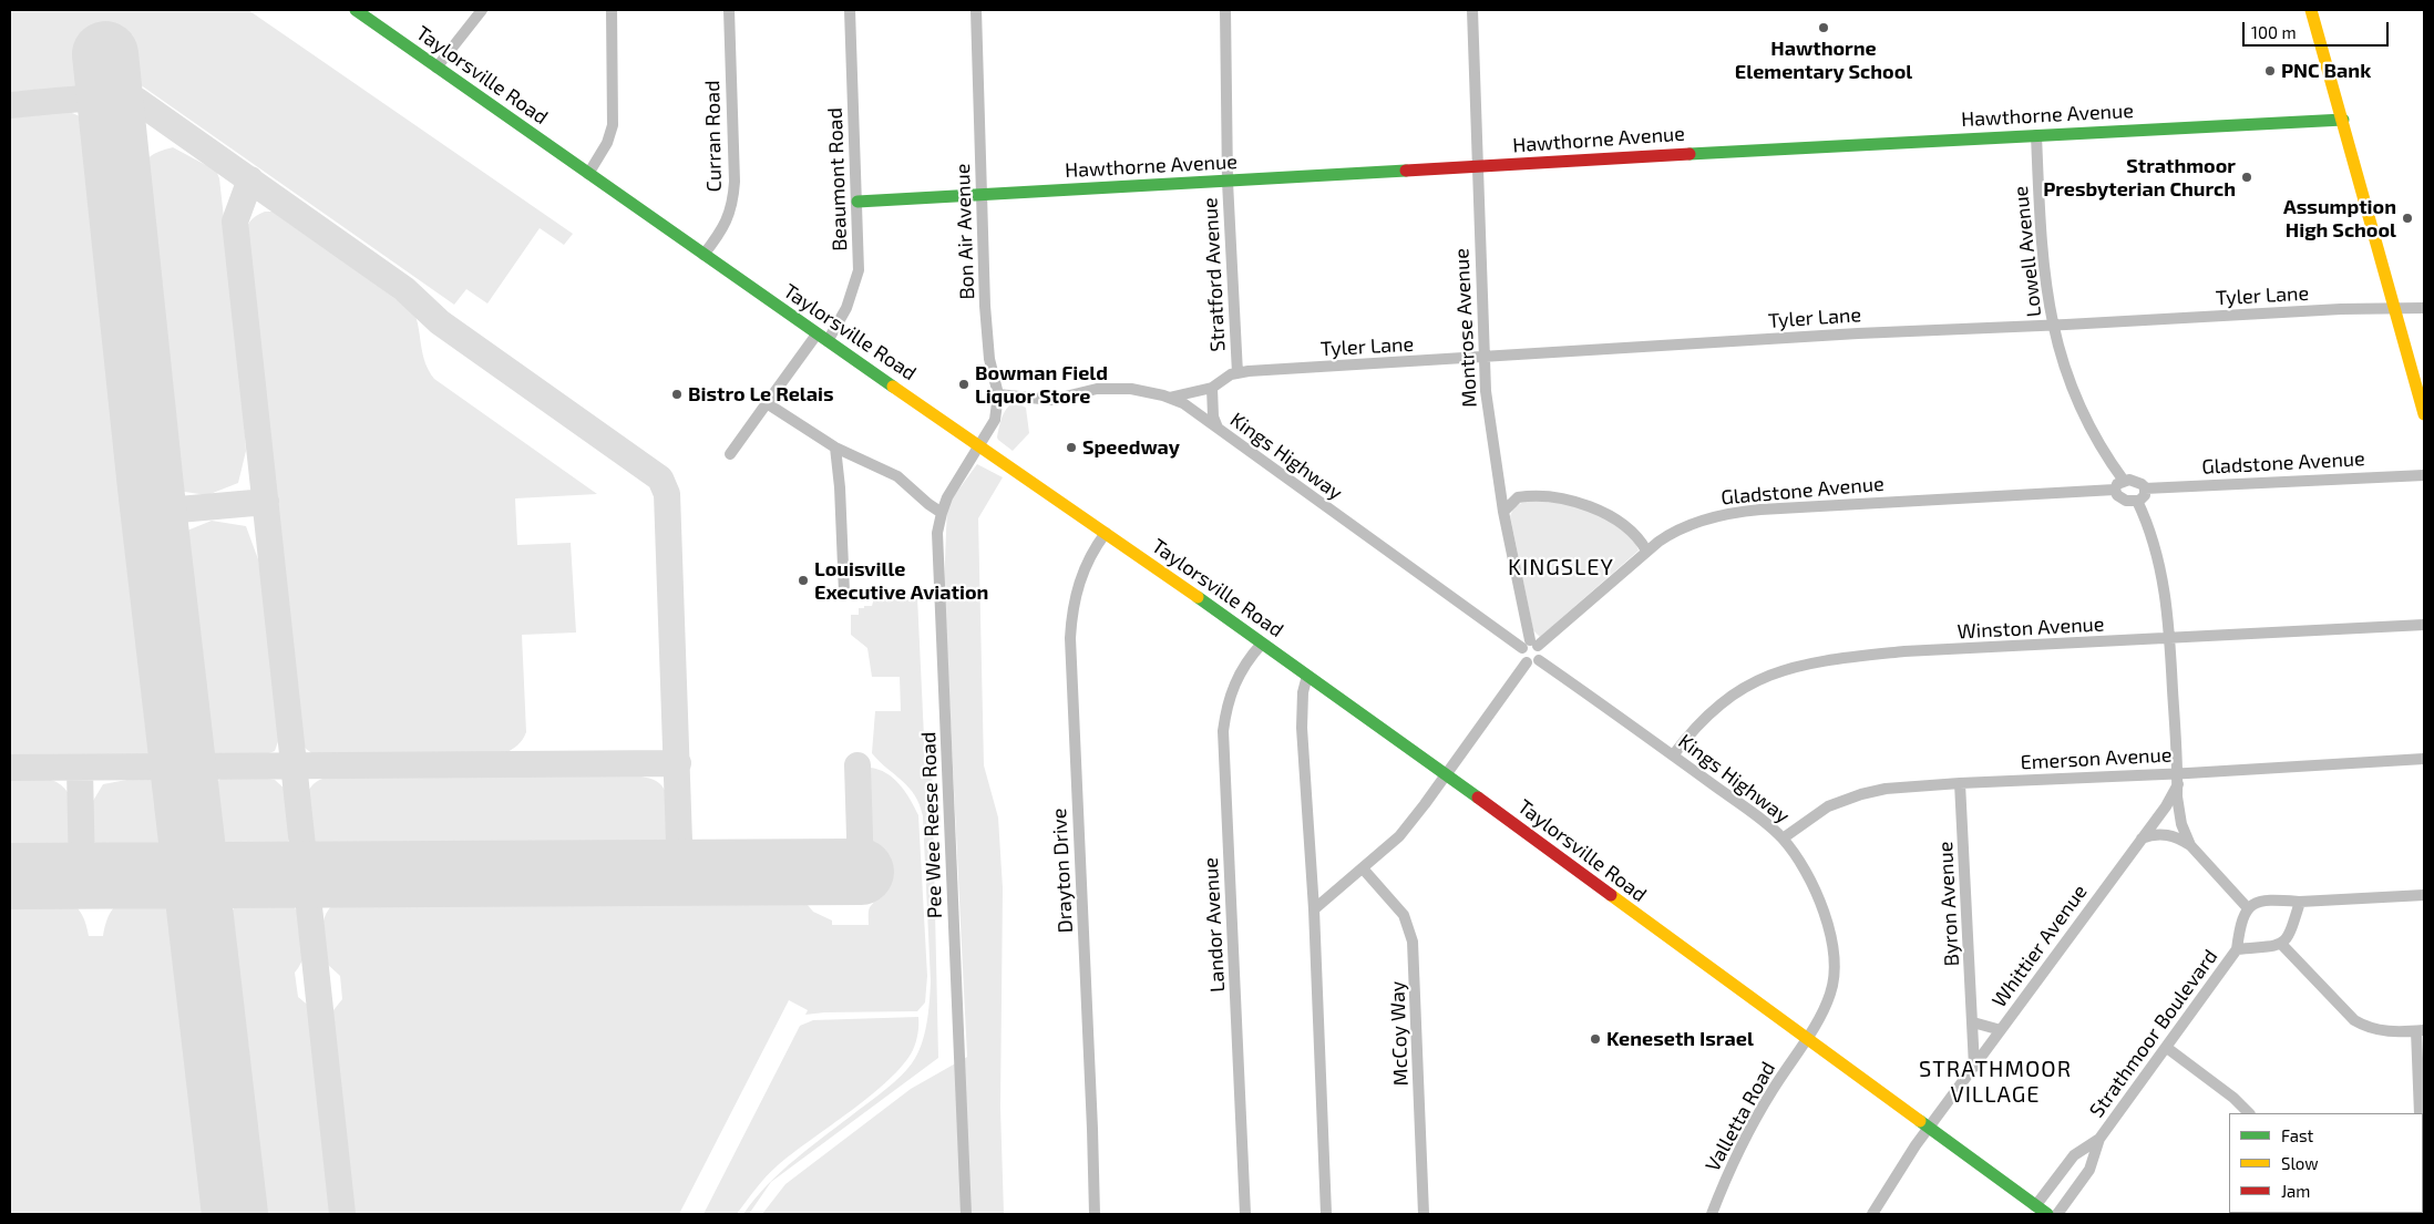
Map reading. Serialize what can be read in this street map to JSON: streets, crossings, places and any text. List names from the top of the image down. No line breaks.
{"streets":{"main road":["Taylorsville Road","Hawthorne Avenue"],"street":["Curran Road","Beaumont Road","Bon Air Avenue","Lowell Avenue","Stratford Avenue","Tyler Lane","Montrose Avenue","Kings Highway","Gladstone Avenue","Winston Avenue","Emerson Avenue","Pee Wee Reese Road","Drayton Drive","Byron Avenue","Landor Avenue","Whittier Avenue","McCoy Way","Strathmoor Boulevard","Valletta Road"]},"crossings":[["Taylorsville Road","Curran Road"],["Taylorsville Road","Beaumont Road"],["Taylorsville Road","Bon Air Avenue"],["Taylorsville Road","Kings Highway"],["Taylorsville Road","Pee Wee Reese Road"],["Taylorsville Road","Drayton Drive"],["Taylorsville Road","Landor Avenue"],["Taylorsville Road","Whittier Avenue"],["Taylorsville Road","Strathmoor Boulevard"],["Taylorsville Road","Valletta Road"],["Hawthorne Avenue","Beaumont Road"],["Hawthorne Avenue","Bon Air Avenue"],["Hawthorne Avenue","Lowell Avenue"],["Hawthorne Avenue","Stratford Avenue"],["Hawthorne Avenue","Montrose Avenue"],["Bon Air Avenue","Kings Highway"],["Bon Air Avenue","Pee Wee Reese Road"],["Lowell Avenue","Tyler Lane"],["Lowell Avenue","Gladstone Avenue"],["Stratford Avenue","Tyler Lane"],["Tyler Lane","Montrose Avenue"],["Tyler Lane","Kings Highway"],["Montrose Avenue","Kings Highway"],["Montrose Avenue","Gladstone Avenue"],["Kings Highway","Gladstone Avenue"],["Kings Highway","Winston Avenue"],["Kings Highway","Emerson Avenue"],["Kings Highway","Valletta Road"],["Emerson Avenue","Byron Avenue"],["Emerson Avenue","Whittier Avenue"],["Byron Avenue","Whittier Avenue"]],"districts":["KINGSLEY","STRATHMOOR VILLAGE"],"places":["Hawthorne Elementary School","PNC Bank","Strathmoor Presbyterian Church","Assumption High School","Bowman Field Liquor Store","Bistro Le Relais","Speedway","Louisville Executive Aviation","Keneseth Israel"],"legend":["Fast","Slow","Jam"],"scale_bar":"100 m"}
